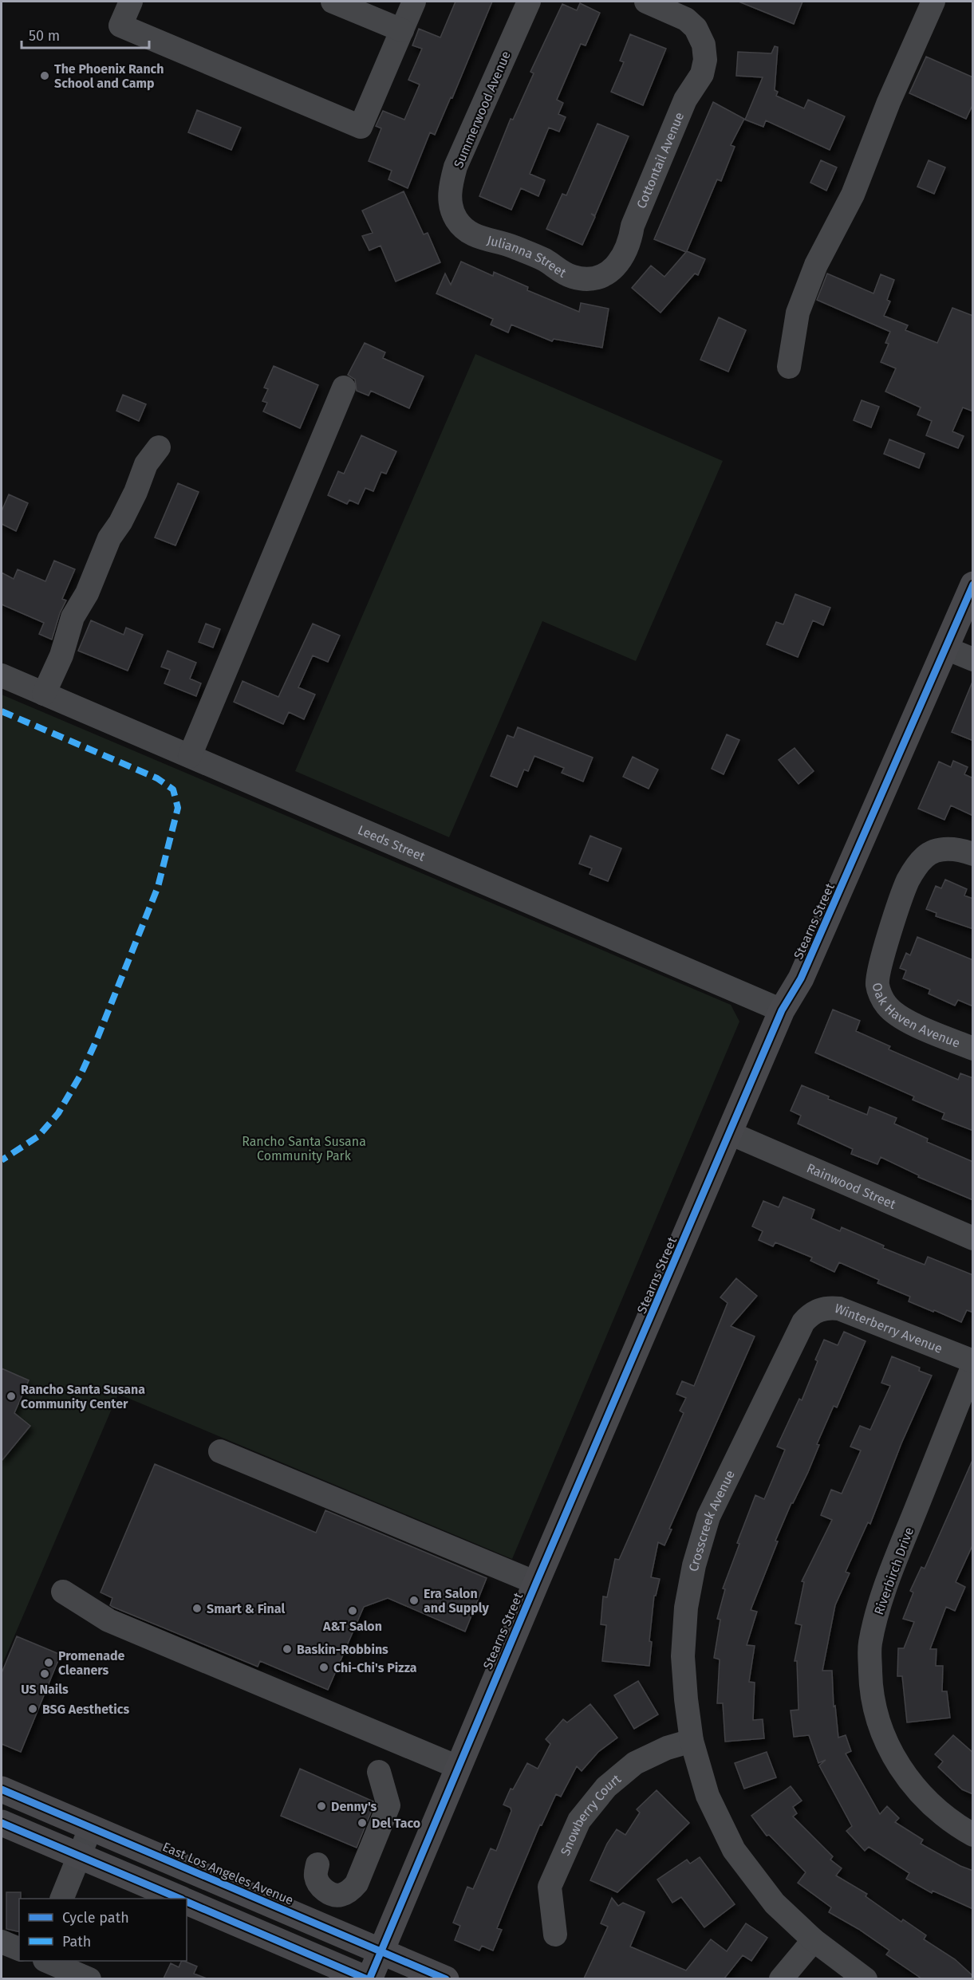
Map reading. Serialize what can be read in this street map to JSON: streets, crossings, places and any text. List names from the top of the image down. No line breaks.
{"streets":{"main road":["Stearns Street","East Los Angeles Avenue"],"street":["Summerwood Avenue","Cottontail Avenue","Julianna Street","Leeds Street","Oak Haven Avenue","Rainwood Street","Winterberry Avenue","Crosscreek Avenue","Riverbirch Drive","Snowberry Court"]},"crossings":[["Summerwood Avenue","Julianna Street"],["Cottontail Avenue","Julianna Street"],["Leeds Street","Stearns Street"],["Stearns Street","Rainwood Street"],["Stearns Street","East Los Angeles Avenue"],["Winterberry Avenue","Crosscreek Avenue"],["Crosscreek Avenue","Snowberry Court"]],"parks":["Rancho Santa Susana Community Park"],"places":["The Phoenix Ranch School and Camp","Rancho Santa Susana Community Center","Era Salon and Supply","Smart & Final","A&T Salon","Baskin-Robbins","Promenade Cleaners","Chi-Chi's Pizza","US Nails","BSG Aesthetics","Denny's","Del Taco"],"legend":["Cycle path","Path"],"scale_bar":"50 m"}
